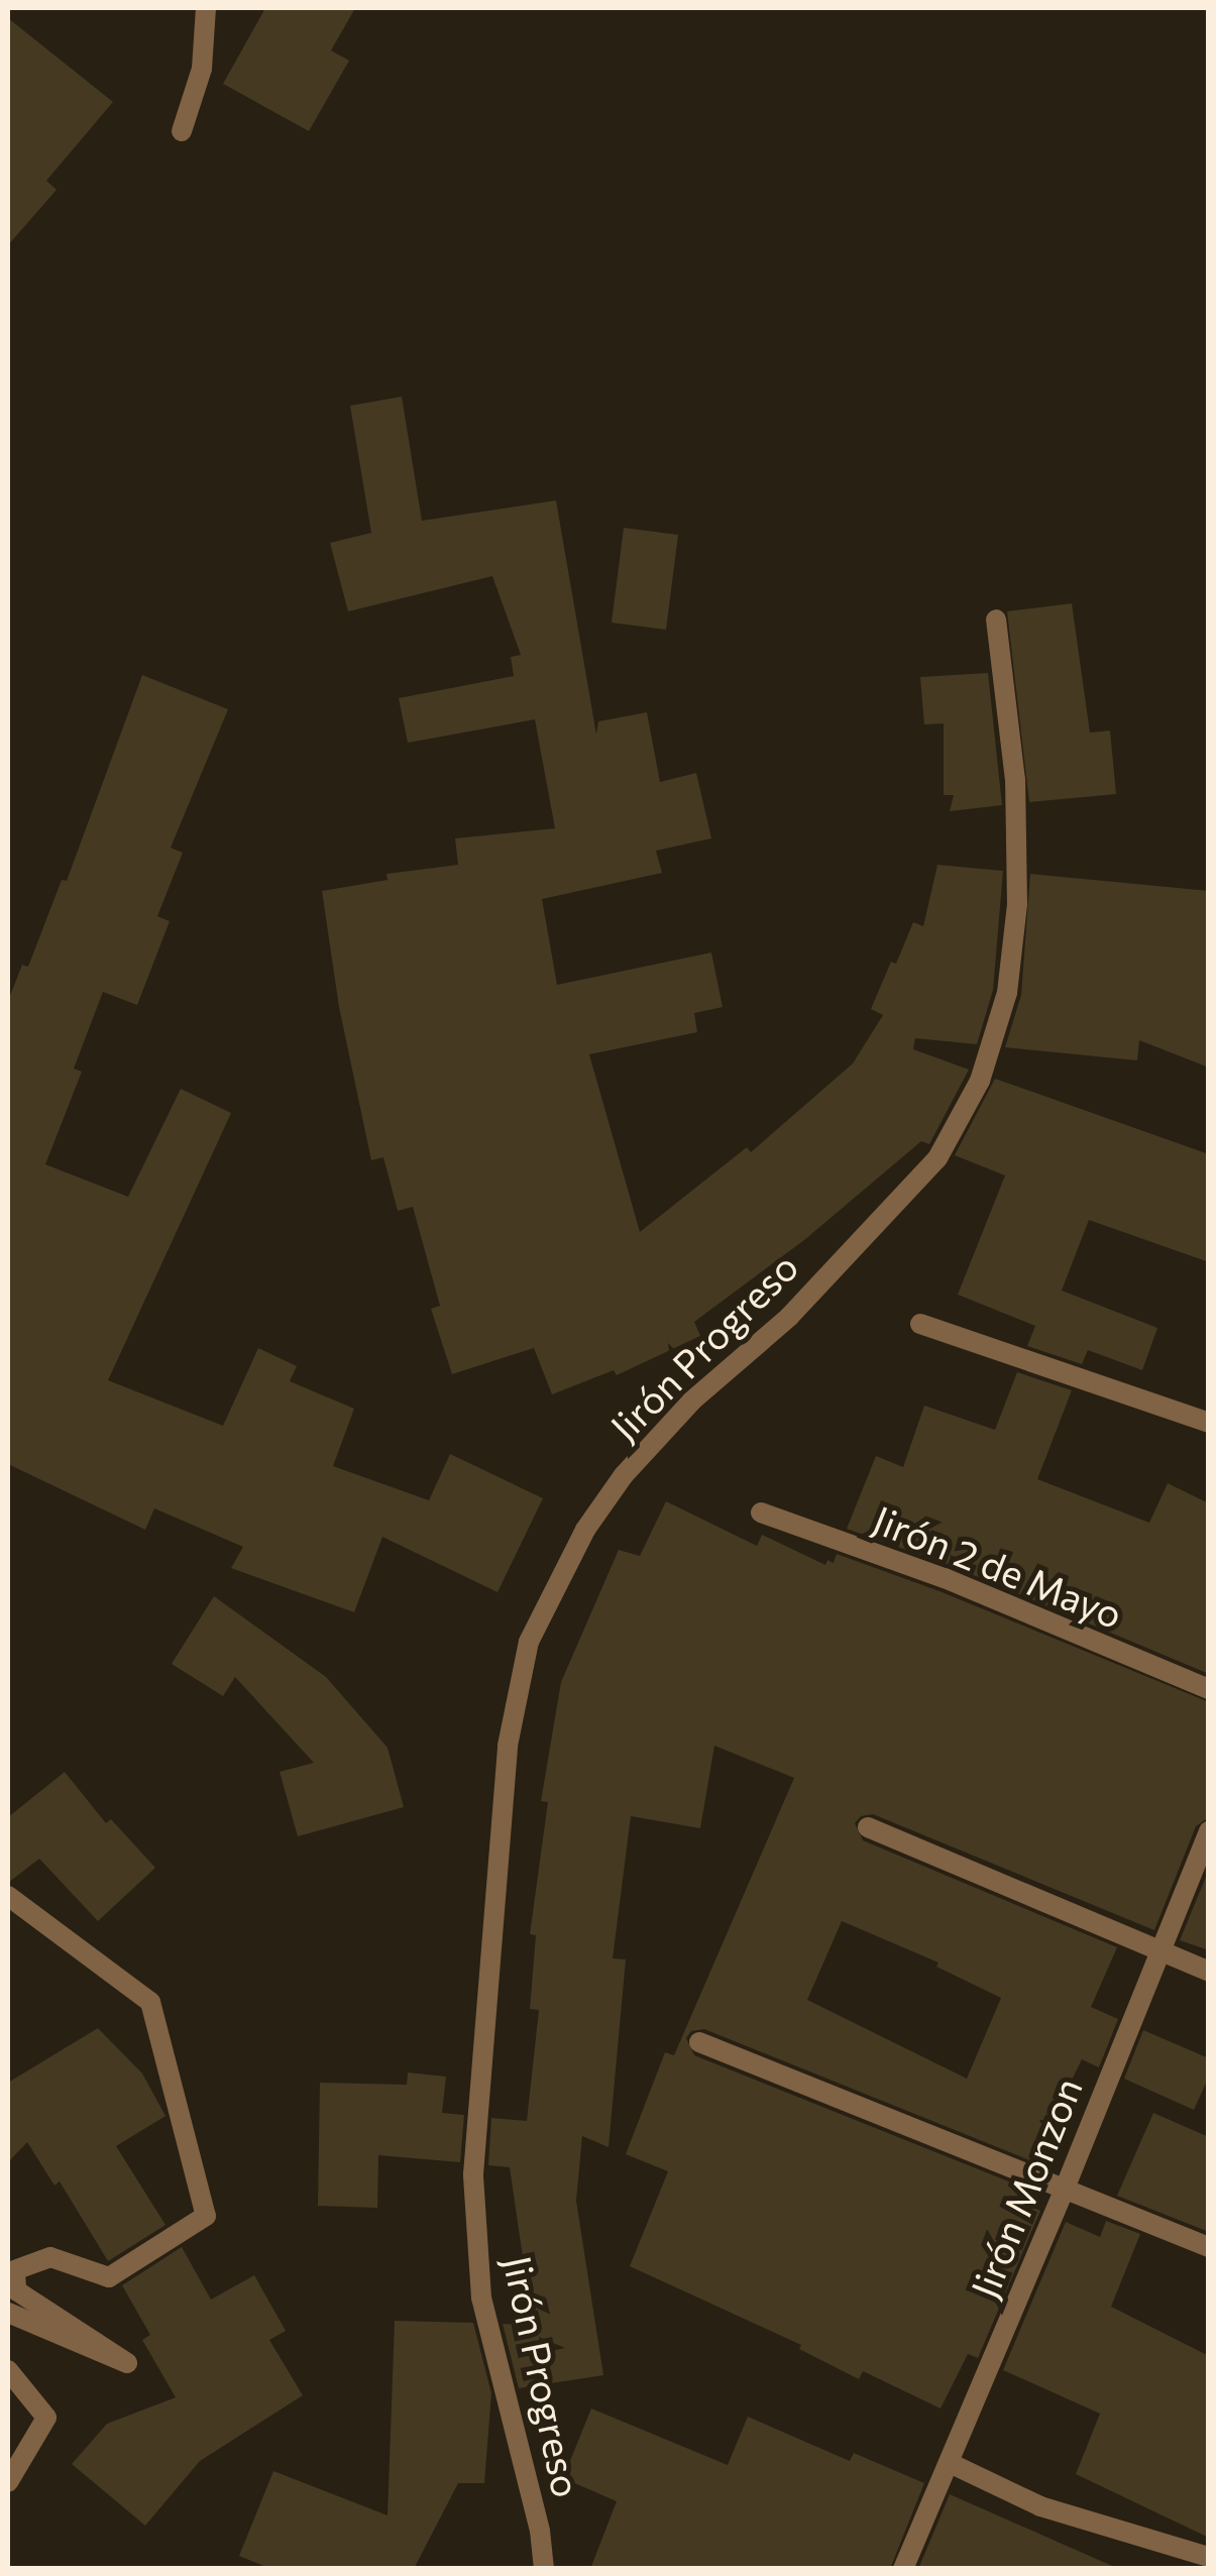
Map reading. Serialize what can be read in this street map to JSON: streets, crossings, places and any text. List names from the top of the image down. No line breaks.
{"streets":{"street":["Jirón Progreso","Jirón 2 de Mayo","Jirón Monzon"]}}
